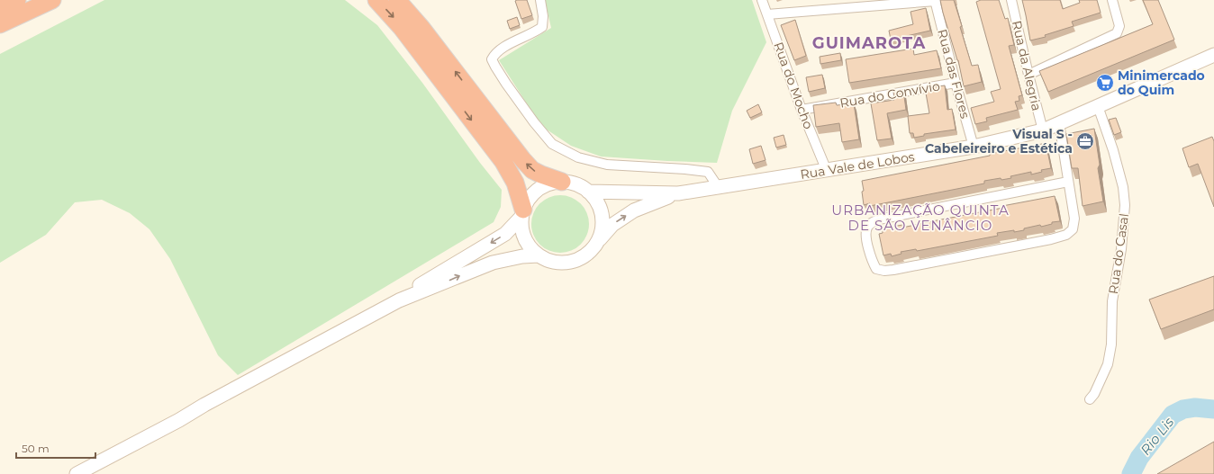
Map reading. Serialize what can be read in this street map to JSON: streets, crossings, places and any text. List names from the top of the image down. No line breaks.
{"streets":{"main road":["Rua Vale de Lobos"],"street":["Rua da Alegria","Rua das Flores","Rua do Mocho","Rua do Convívio","Rua do Casal"]},"crossings":[["Rua da Alegria","Rua Vale de Lobos"],["Rua das Flores","Rua do Convívio"],["Rua das Flores","Rua Vale de Lobos"],["Rua do Mocho","Rua do Convívio"],["Rua do Mocho","Rua Vale de Lobos"],["Rua Vale de Lobos","Rua do Casal"]],"districts":["GUIMAROTA","URBANIZAÇÃO QUINTA DE SÃO VENÂNCIO"],"water":["Rio Lis"],"places":{"supermarket":["Minimercado do Quim"],"office":["Visual S - Cabeleireiro e Estética"]},"scale_bar":"50 m"}
